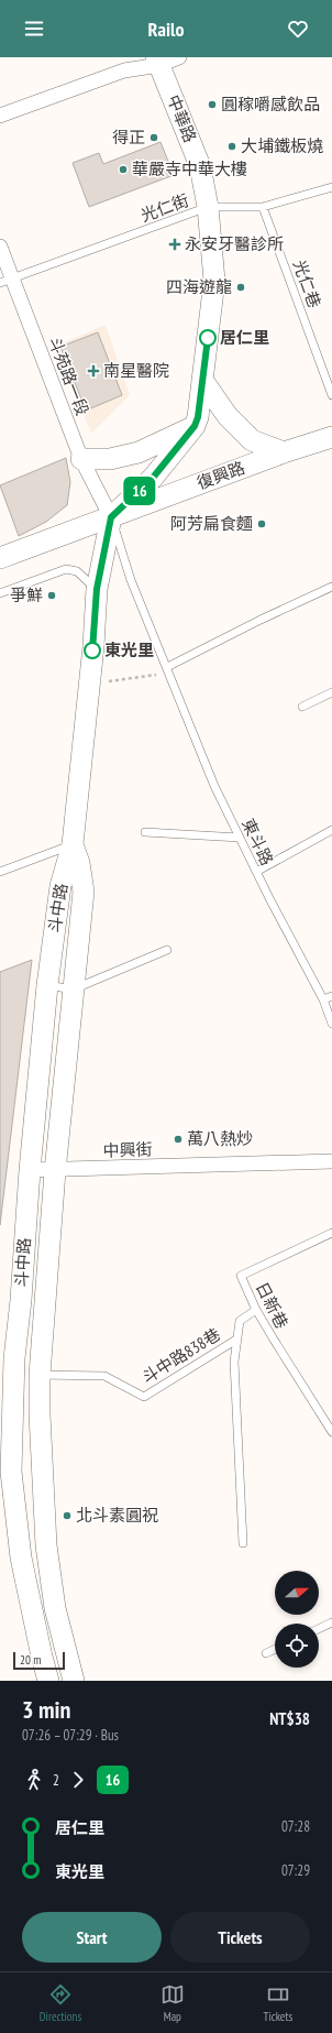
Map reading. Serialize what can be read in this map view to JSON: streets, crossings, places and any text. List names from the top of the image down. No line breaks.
{"streets":{"main road":["中華路","復興路","斗中路"],"street":["斗苑路一段","中興街"],"lane":["光仁街","光仁巷","東斗路","日新巷","斗中路838巷"]},"crossings":[["中華路","光仁街"],["中華路","斗苑路一段"],["中華路","復興路"],["中華路","東斗路"],["中華路","斗中路"],["光仁街","光仁巷"],["光仁街","斗苑路一段"],["斗苑路一段","復興路"],["斗苑路一段","東斗路"],["斗苑路一段","斗中路"],["復興路","東斗路"],["復興路","斗中路"],["東斗路","斗中路"],["斗中路","中興街"],["斗中路","斗中路838巷"],["日新巷","斗中路838巷"]],"places":{"other":["圓稼嚼感飲品","得正","大埔鐵板燒","華嚴寺中華大樓","四海遊龍","居仁里","阿芳扁食麵","爭鮮","東光里","萬八熱炒","北斗素圓祝"],"health":["永安牙醫診所","南星醫院"]},"lines":["bus line 16"],"scale_bar":"20 m","north":"right","page":{"header":"Railo","on_map":"16","scale":"20 m","heading":["3 min","07:26 – 07:29 · Bus","NT$38"],"legs":["2","16"],"list":[{"name":"居仁里","value":"07:28"},{"name":"東光里","value":"07:29"}],"buttons":["Start","Tickets"],"tabs":["Directions","Map","Tickets"]}}
